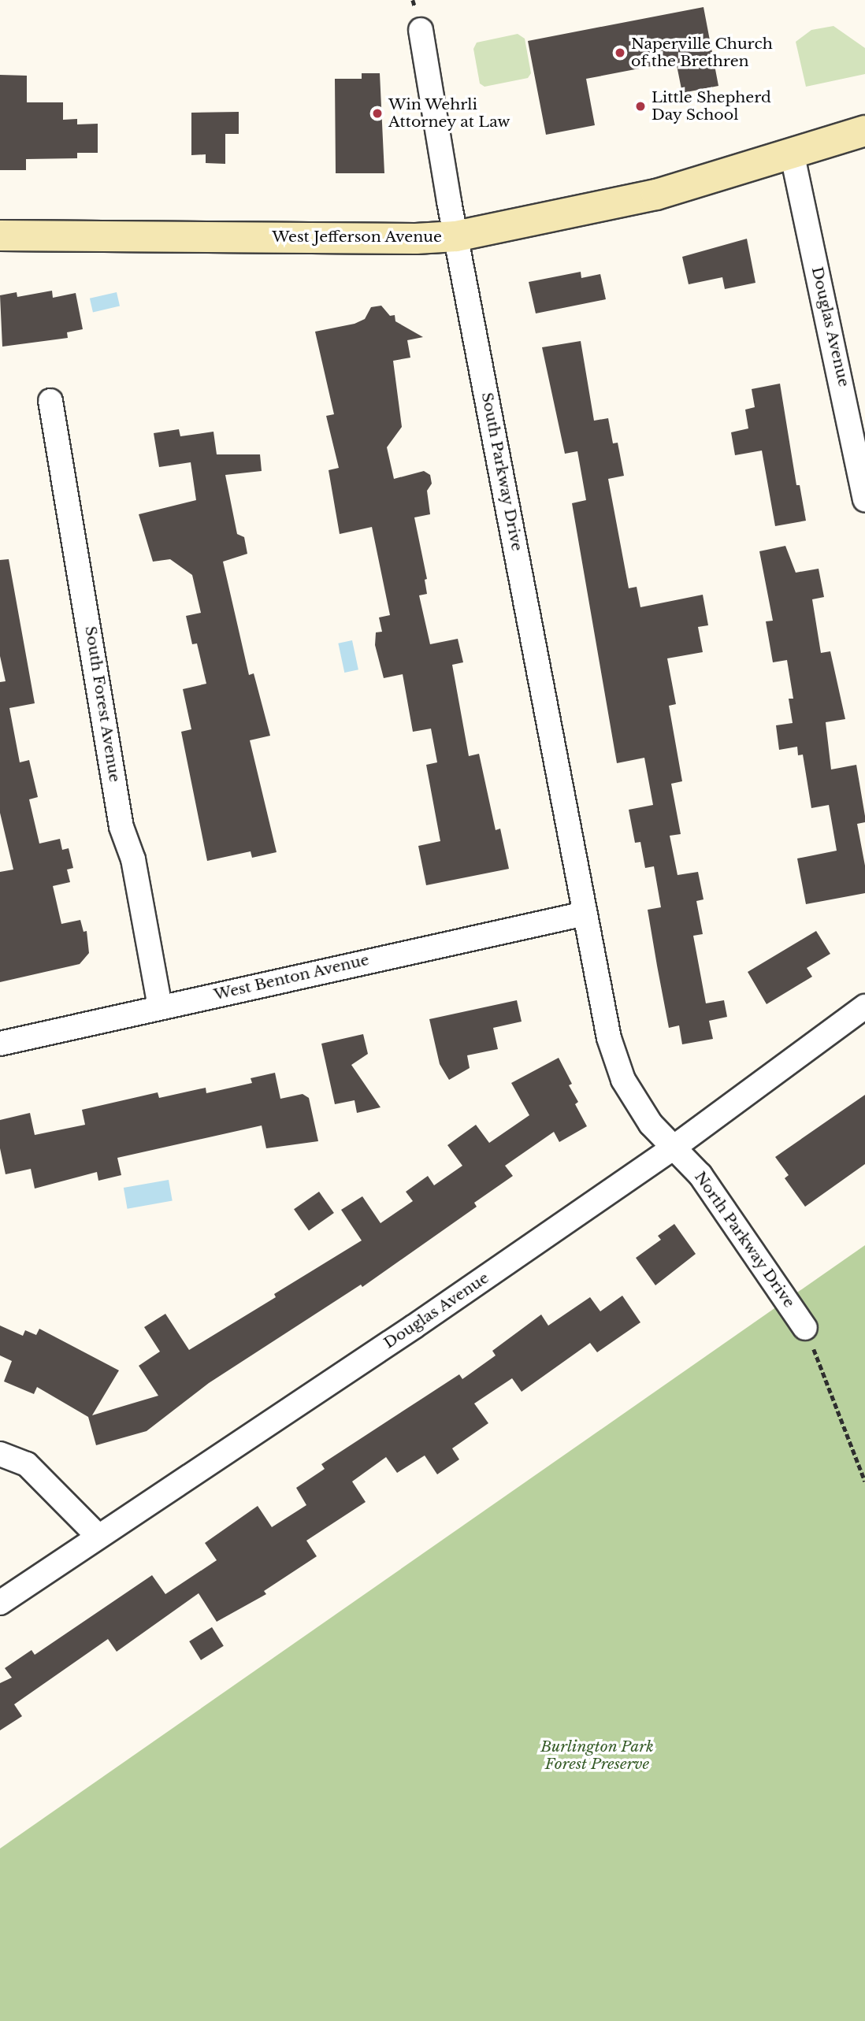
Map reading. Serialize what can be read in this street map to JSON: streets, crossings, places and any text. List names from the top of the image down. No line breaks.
{"streets":{"street":["West Jefferson Avenue","Douglas Avenue","South Parkway Drive","South Forest Avenue","West Benton Avenue","North Parkway Drive"]},"crossings":[["West Jefferson Avenue","Douglas Avenue"],["West Jefferson Avenue","South Parkway Drive"],["Douglas Avenue","North Parkway Drive"],["South Parkway Drive","West Benton Avenue"],["South Parkway Drive","North Parkway Drive"],["South Forest Avenue","West Benton Avenue"],["West Benton Avenue","North Parkway Drive"]],"parks":["Burlington Park Forest Preserve"],"places":["Naperville Church of the Brethren","Little Shepherd Day School","Win Wehrli Attorney at Law"]}
